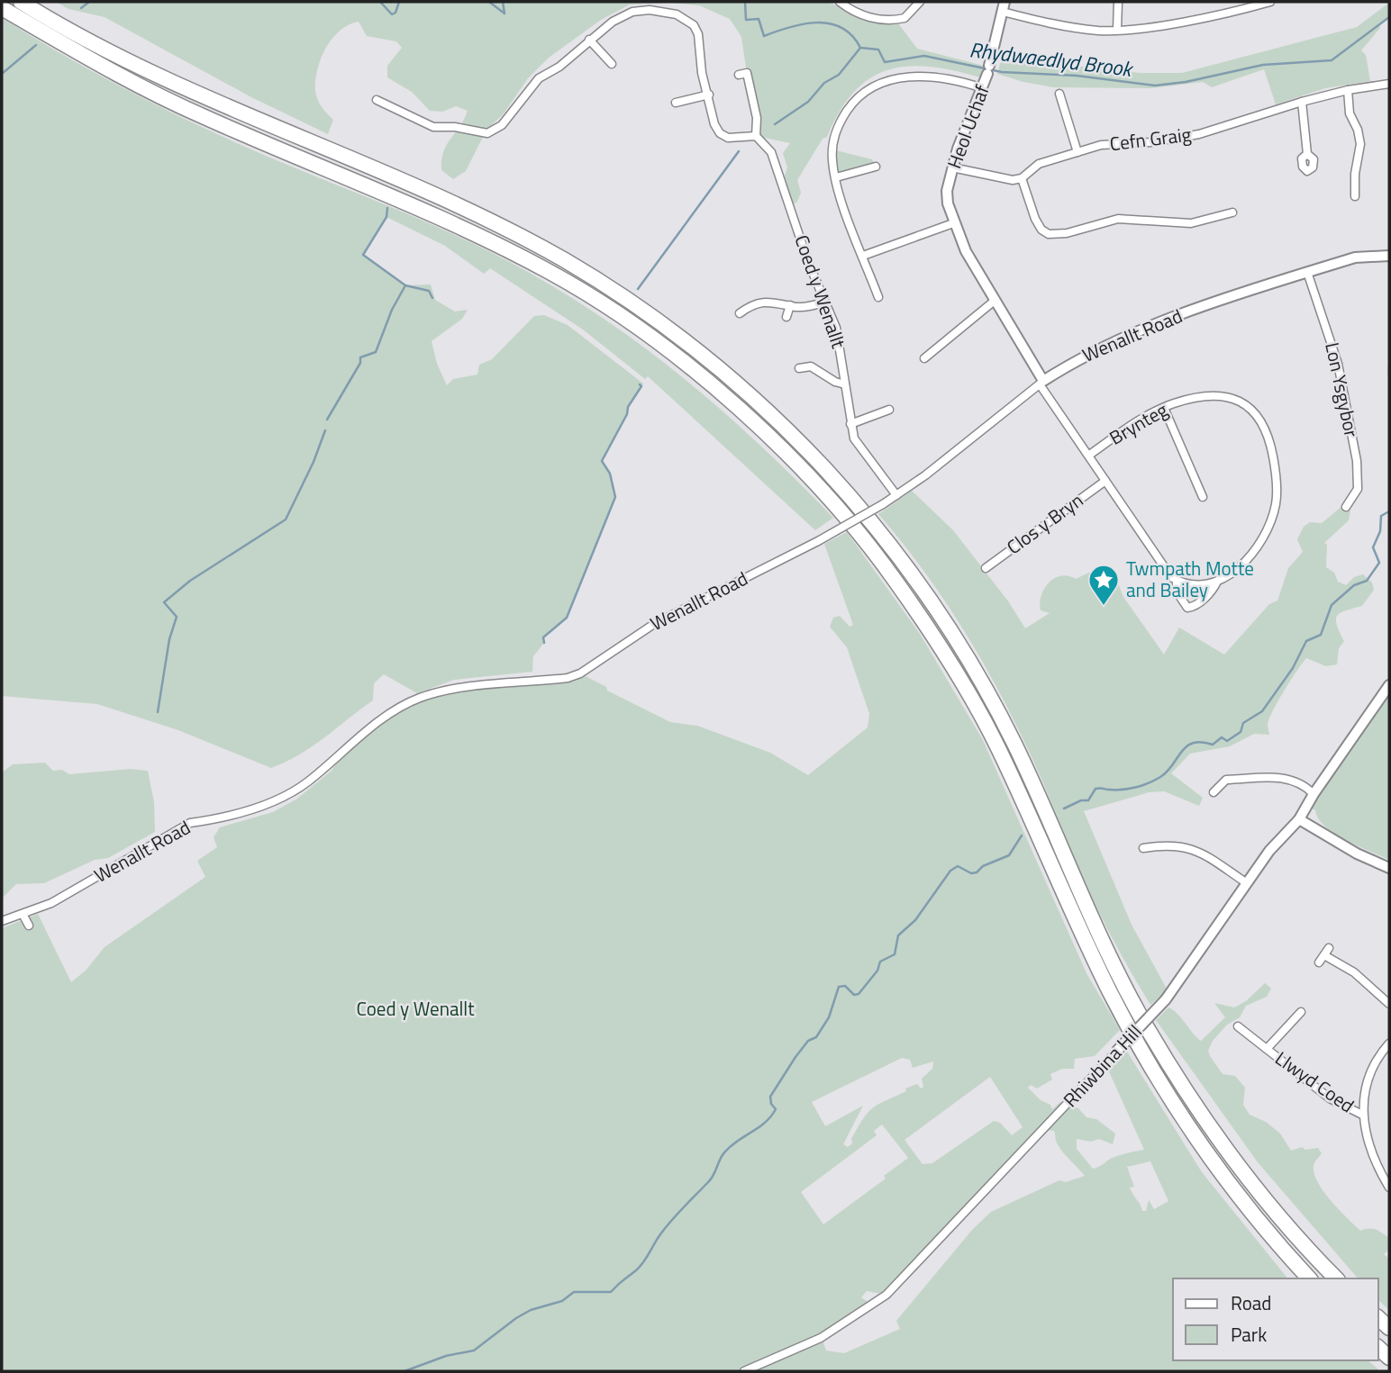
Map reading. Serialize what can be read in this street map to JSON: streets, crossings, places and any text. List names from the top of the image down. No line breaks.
{"streets":{"street":["Heol Uchaf","Cefn Graig","Coed y Wenallt","Wenallt Road","Lon Ysgybor","Brynteg","Clos y Bryn","Rhiwbina Hill","Llwyd Coed"]},"crossings":[["Heol Uchaf","Wenallt Road"],["Heol Uchaf","Brynteg"],["Coed y Wenallt","Wenallt Road"],["Wenallt Road","Lon Ysgybor"],["Wenallt Road","Brynteg"],["Brynteg","Clos y Bryn"]],"water":["Rhydwaedlyd Brook"],"parks":["Coed y Wenallt"],"places":{"place":["Twmpath Motte and Bailey"]},"legend":["Road","Park"]}
